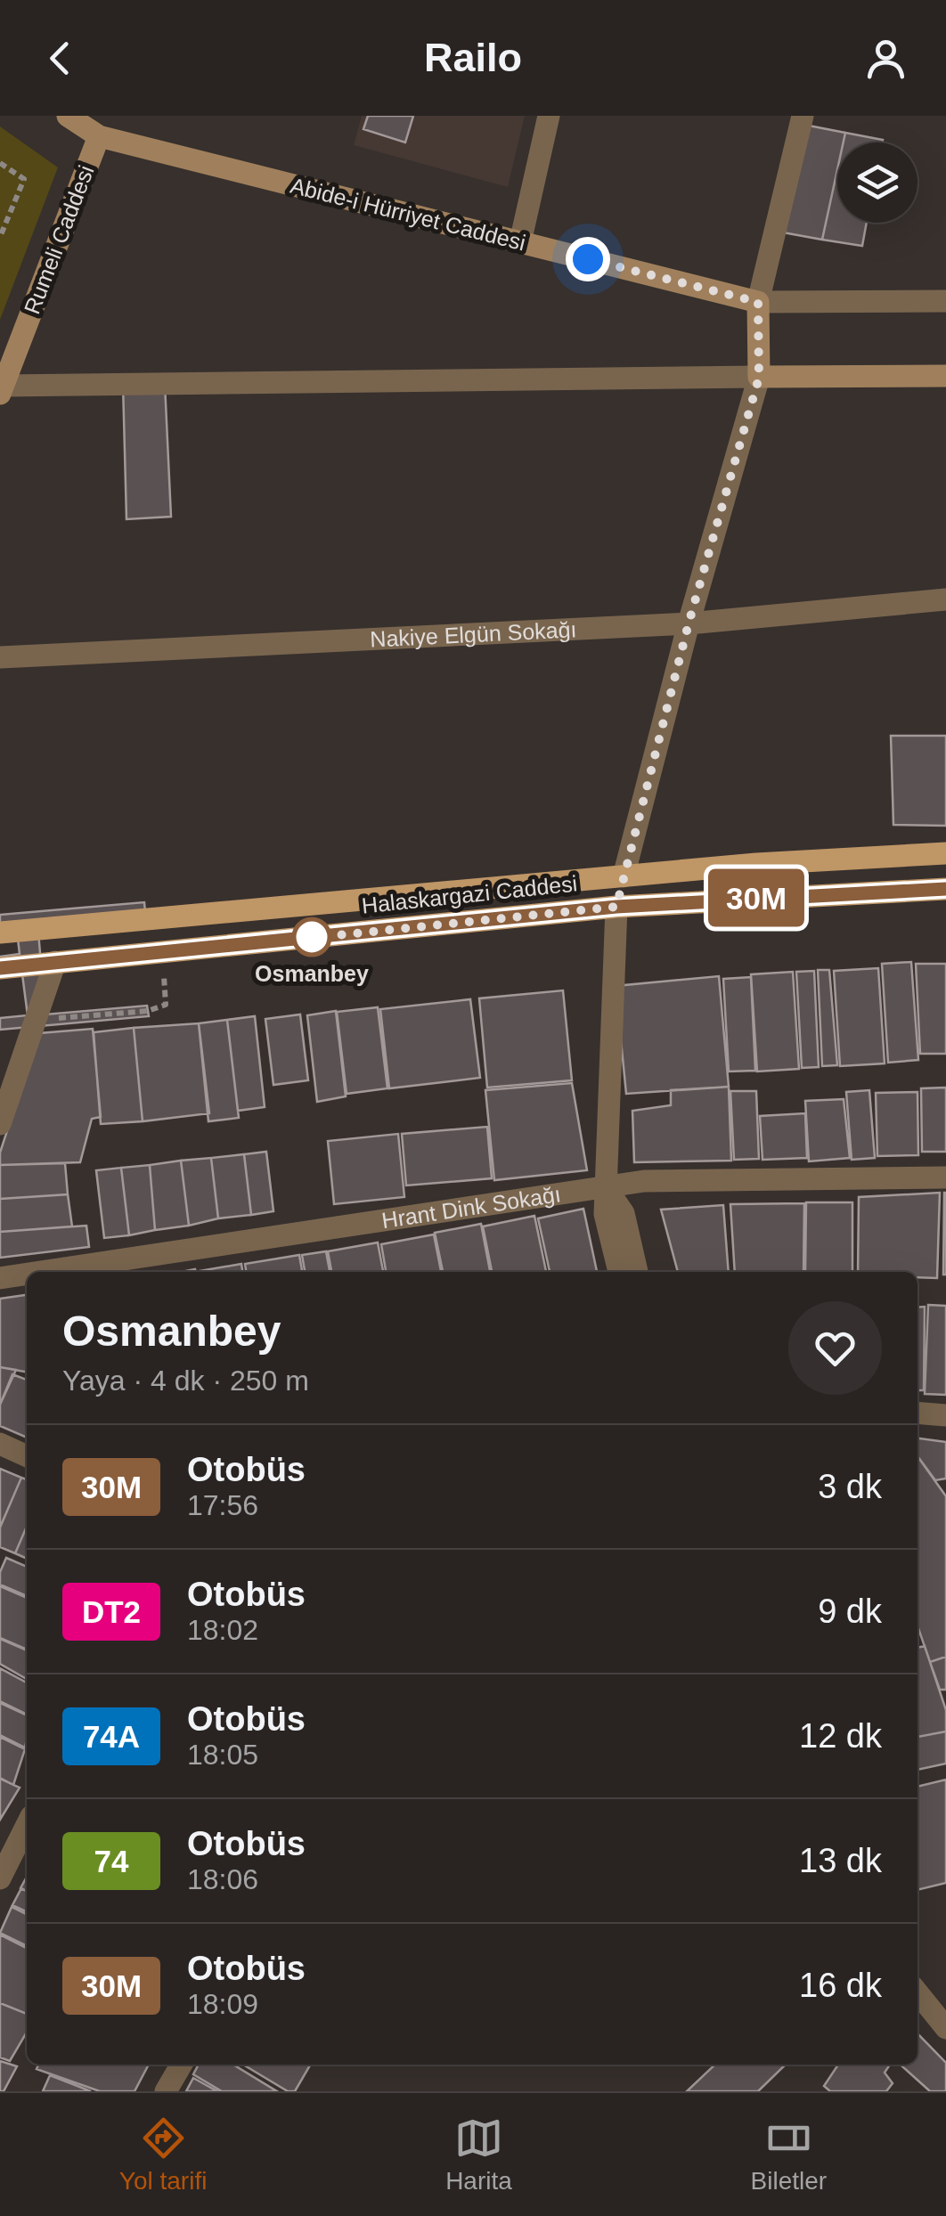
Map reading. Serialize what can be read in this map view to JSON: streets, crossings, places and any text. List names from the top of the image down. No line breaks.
{"streets":{"main road":["Abide-i Hürriyet Caddesi","Rumeli Caddesi","Halaskargazi Caddesi"],"street":["Nakiye Elgün Sokağı","Hrant Dink Sokağı"]},"crossings":[["Abide-i Hürriyet Caddesi","Rumeli Caddesi"]],"places":["Osmanbey"],"lines":["bus line 30M"],"page":{"header":"Railo","on_map":"30M","heading":["Osmanbey","Yaya · 4 dk · 250 m"],"list":[{"mark":"30M","name":"Otobüs","note":"17:56","value":"3 dk"},{"mark":"DT2","name":"Otobüs","note":"18:02","value":"9 dk"},{"mark":"74A","name":"Otobüs","note":"18:05","value":"12 dk"},{"mark":"74","name":"Otobüs","note":"18:06","value":"13 dk"},{"mark":"30M","name":"Otobüs","note":"18:09","value":"16 dk"}],"tabs":["Yol tarifi","Harita","Biletler"]}}
